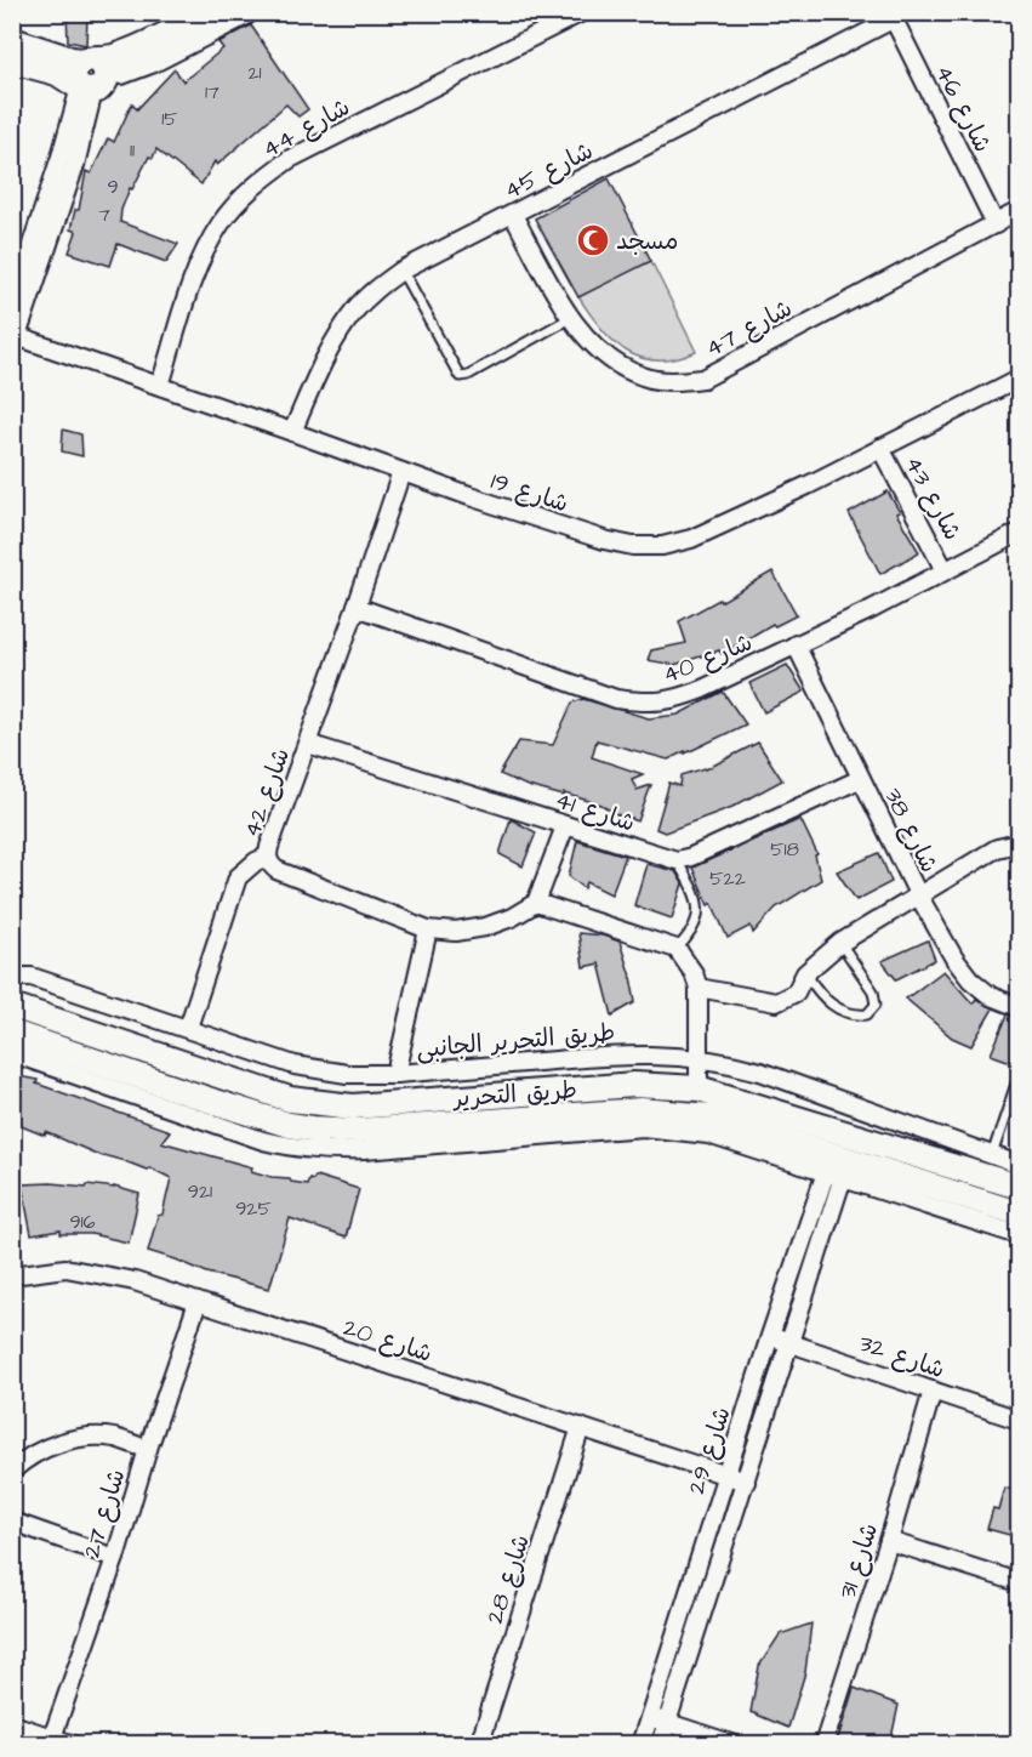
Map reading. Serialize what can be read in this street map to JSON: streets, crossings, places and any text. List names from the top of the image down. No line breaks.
{"streets":{"street":["شارع 46","شارع 44","شارع 45","شارع 47","شارع 19","شارع 43","شارع 40","شارع 42","شارع 41","شارع 38","طريق التحرير الجانبى","طريق التحرير","شارع 20","شارع 32","شارع 29","شارع 27","شارع 31","شارع 28"]},"crossings":[["شارع 46","شارع 45"],["شارع 46","شارع 47"],["شارع 44","شارع 19"],["شارع 45","شارع 47"],["شارع 45","شارع 19"],["شارع 19","شارع 43"],["شارع 19","شارع 42"],["شارع 43","شارع 40"],["شارع 40","شارع 42"],["شارع 40","شارع 38"],["شارع 42","شارع 41"],["شارع 20","شارع 29"],["شارع 20","شارع 27"],["شارع 20","شارع 28"],["شارع 32","شارع 29"],["شارع 32","شارع 31"]],"places":{"mosque":["مسجد"]},"house_numbers":["21","17","15","11","9","7","518","522","921","925","916"]}
